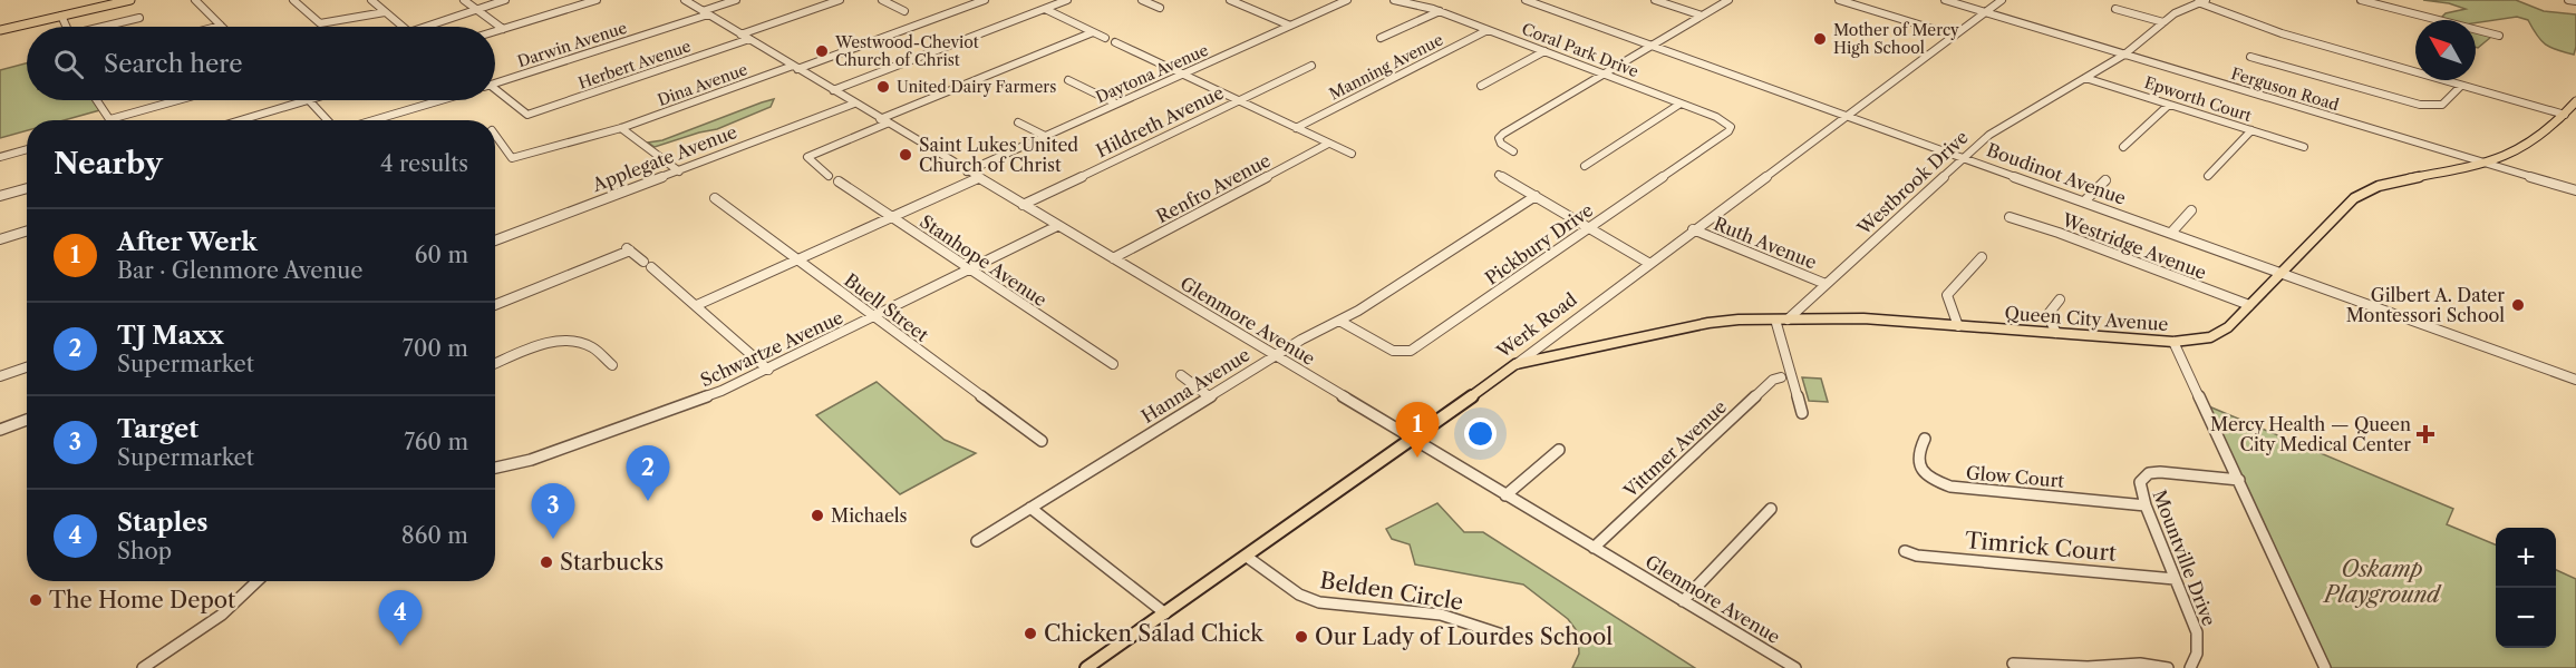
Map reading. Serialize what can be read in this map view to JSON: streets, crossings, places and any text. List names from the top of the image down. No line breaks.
{"streets":{"main road":["Queen City Avenue","Werk Road"],"street":["Darwin Avenue","Coral Park Drive","Herbert Avenue","Manning Avenue","Daytona Avenue","Dina Avenue","Ferguson Road","Epworth Court","Hildreth Avenue","Applegate Avenue","Boudinot Avenue","Westbrook Drive","Renfro Avenue","Ruth Avenue","Pickbury Drive","Westridge Avenue","Stanhope Avenue","Buell Street","Glenmore Avenue","Schwartze Avenue","Hanna Avenue","Vittmer Avenue","Glow Court","Timrick Court","Mountville Drive","Belden Circle"]},"crossings":[["Darwin Avenue","Glenmore Avenue"],["Coral Park Drive","Manning Avenue"],["Coral Park Drive","Pickbury Drive"],["Herbert Avenue","Glenmore Avenue"],["Daytona Avenue","Glenmore Avenue"],["Dina Avenue","Glenmore Avenue"],["Ferguson Road","Westbrook Drive"],["Ferguson Road","Queen City Avenue"],["Ferguson Road","Werk Road"],["Epworth Court","Westbrook Drive"],["Hildreth Avenue","Glenmore Avenue"],["Applegate Avenue","Glenmore Avenue"],["Boudinot Avenue","Westbrook Drive"],["Boudinot Avenue","Queen City Avenue"],["Boudinot Avenue","Werk Road"],["Westbrook Drive","Ruth Avenue"],["Westbrook Drive","Queen City Avenue"],["Renfro Avenue","Glenmore Avenue"],["Ruth Avenue","Werk Road"],["Pickbury Drive","Hanna Avenue"],["Westridge Avenue","Queen City Avenue"],["Stanhope Avenue","Schwartze Avenue"],["Buell Street","Schwartze Avenue"],["Queen City Avenue","Werk Road"],["Glenmore Avenue","Werk Road"],["Glenmore Avenue","Schwartze Avenue"],["Glenmore Avenue","Hanna Avenue"],["Glenmore Avenue","Vittmer Avenue"],["Werk Road","Belden Circle"],["Glow Court","Mountville Drive"],["Timrick Court","Mountville Drive"]],"parks":["Oskamp Playground"],"places":{"other":["Mother of Mercy High School","Westwood-Cheviot Church of Christ","United Dairy Farmers","Saint Lukes United Church of Christ","Gilbert A. Dater Montessori School","Michaels","Starbucks","The Home Depot","Chicken Salad Chick","Our Lady of Lourdes School"],"health":["Mercy Health — Queen City Medical Center"]},"north":"top left","page":{"search":"Search here","heading":["Nearby","4 results"],"list":[{"mark":"1","name":"After Werk","note":"Bar · Glenmore Avenue","value":"60 m"},{"mark":"2","name":"TJ Maxx","note":"Supermarket","value":"700 m"},{"mark":"3","name":"Target","note":"Supermarket","value":"760 m"},{"mark":"4","name":"Staples","note":"Shop","value":"860 m"}],"pins":["1","2","3","4"],"map_buttons":["+","−"]}}
